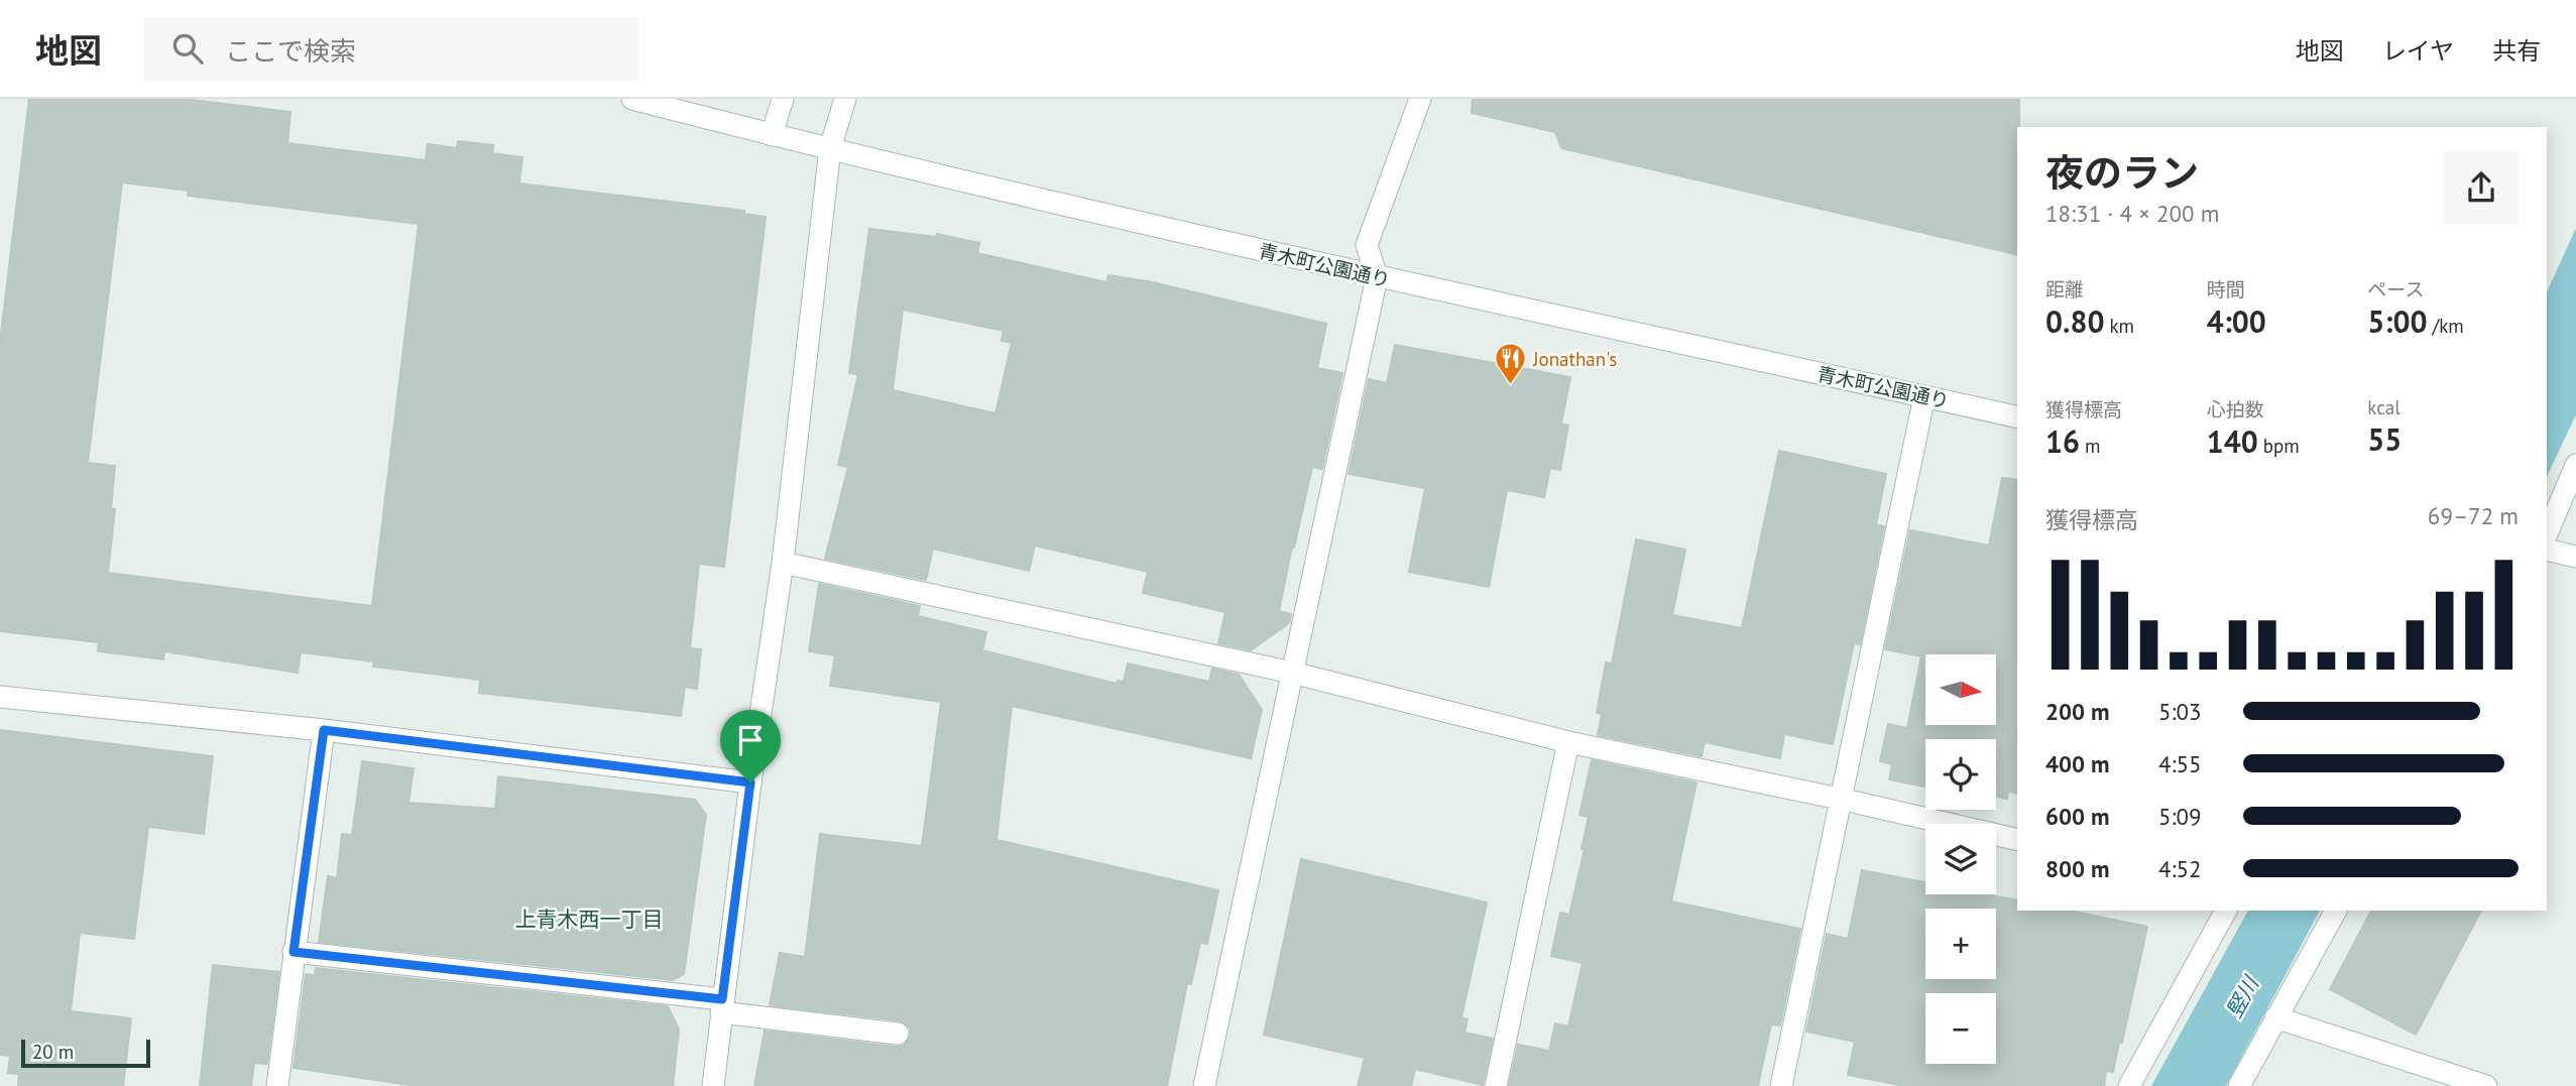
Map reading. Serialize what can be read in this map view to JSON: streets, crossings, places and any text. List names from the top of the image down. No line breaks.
{"streets":{"street":["青木町公園通り"]},"districts":["上青木西一丁目"],"water":["竪川"],"places":{"restaurant":["Jonathan's"]},"scale_bar":"20 m","north":"right","page":{"header":"地図","search":"ここで検索","nav":["地図","レイヤ","共有"],"heading":["夜のラン","18:31 · 4 × 200 m"],"stats":[["距離","0.80 km"],["時間","4:00"],["ペース","5:00 /km"],["獲得標高","16 m"],["心拍数","140 bpm"],["kcal","55"]],"chart":["獲得標高","69–72 m"],"map_buttons":["+","−"],"list":[{"name":"200 m","note":"5:03"},{"name":"400 m","note":"4:55"},{"name":"600 m","note":"5:09"},{"name":"800 m","note":"4:52"}],"scale":"20 m"}}
